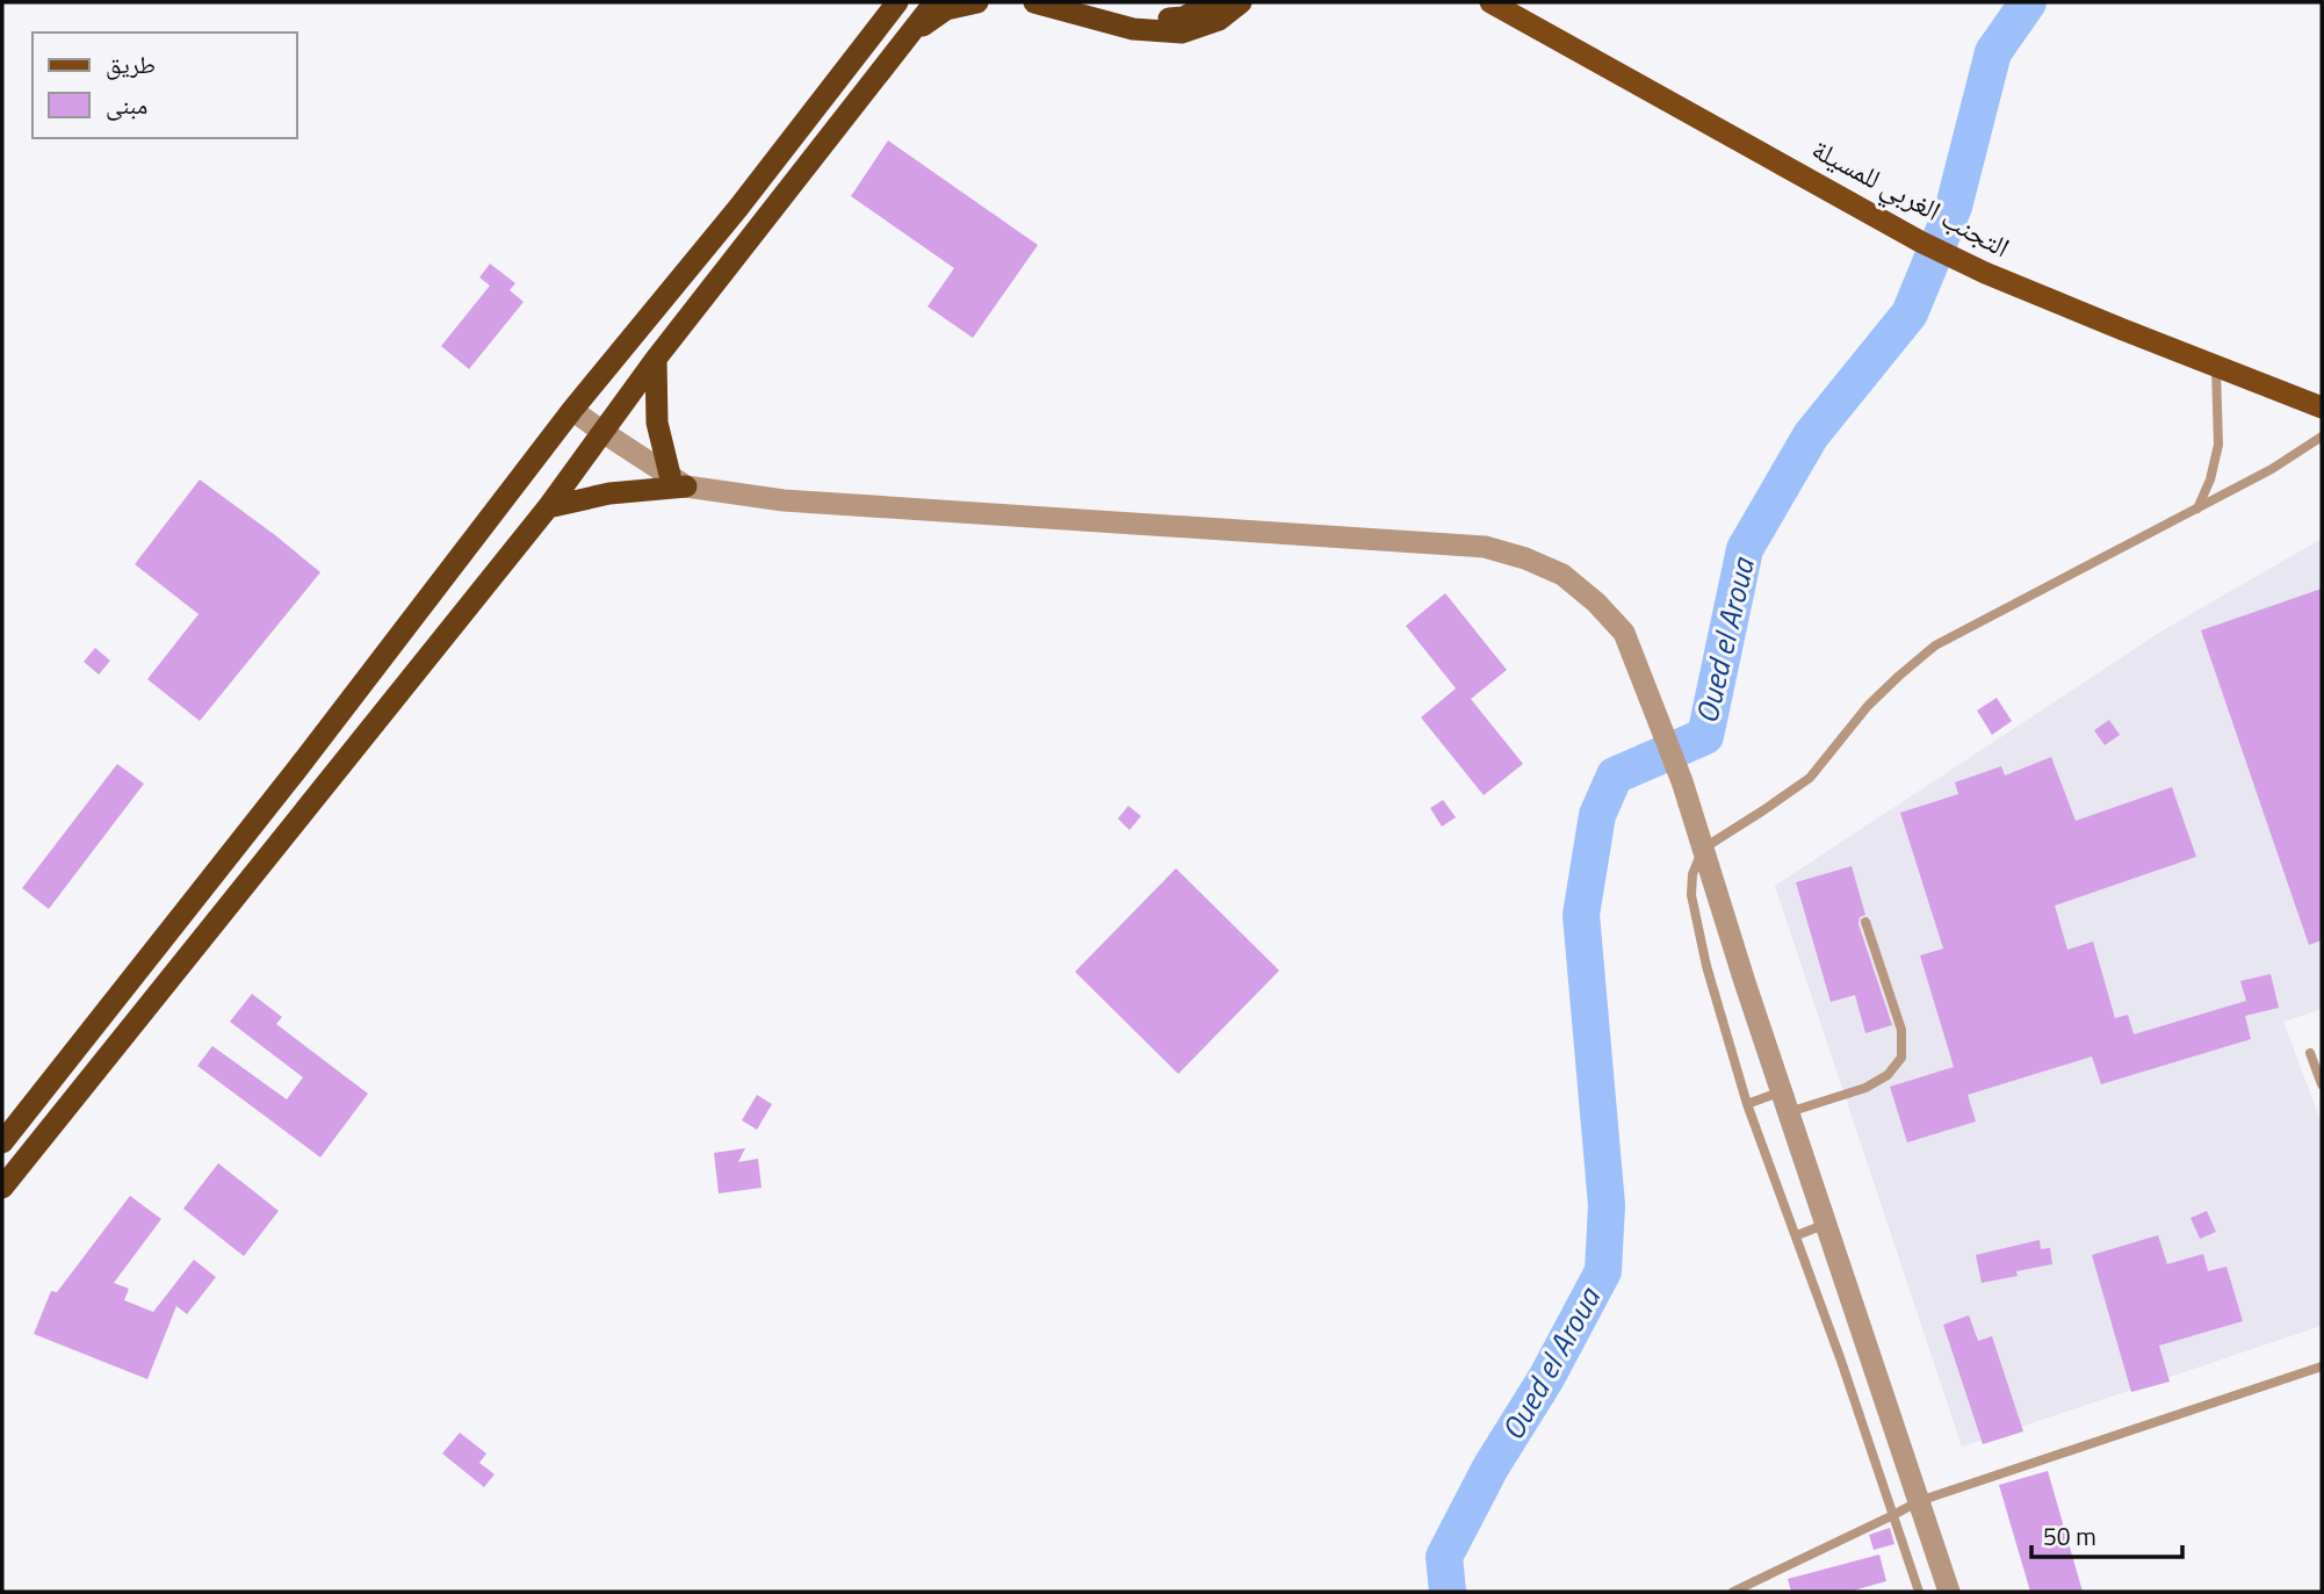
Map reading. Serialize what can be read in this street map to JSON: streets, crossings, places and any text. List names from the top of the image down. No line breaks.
{"streets":{"main road":["التجنب الغربي للمسيلة"]},"water":["Oued el Aroua"],"legend":["طريق","مبنى"],"scale_bar":"50 m"}
